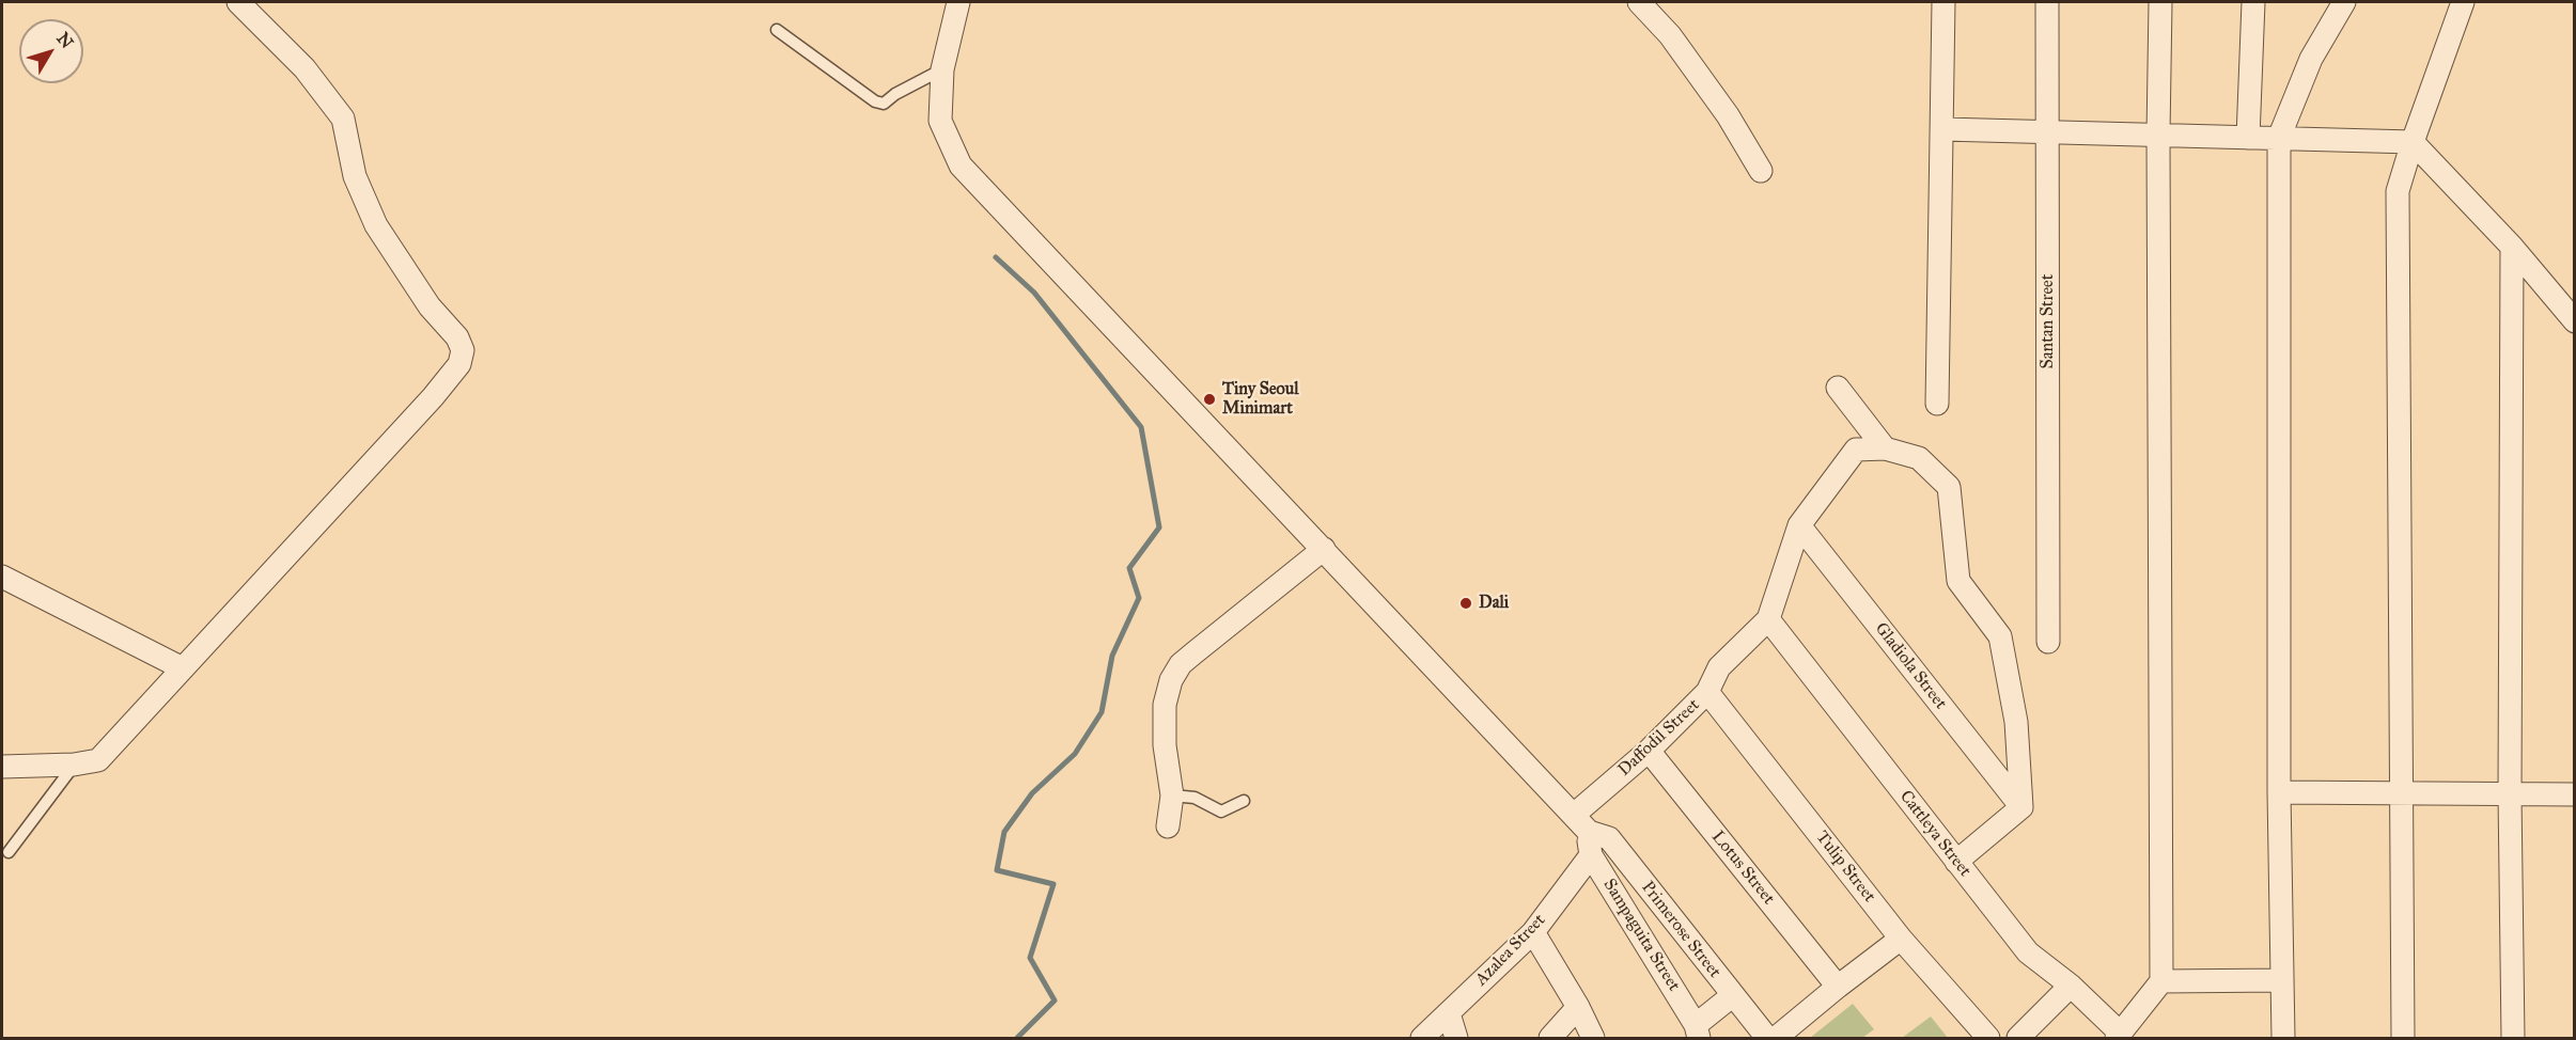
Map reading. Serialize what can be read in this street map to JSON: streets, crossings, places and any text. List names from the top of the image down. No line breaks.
{"streets":{"street":["Santan Street","Gladiola Street","Daffodil Street","Cattleya Street","Tulip Street","Lotus Street","Primerose Street","Sampaguita Street","Azalea Street"]},"crossings":[["Gladiola Street","Daffodil Street"],["Daffodil Street","Cattleya Street"],["Daffodil Street","Tulip Street"],["Daffodil Street","Lotus Street"],["Daffodil Street","Primerose Street"],["Daffodil Street","Sampaguita Street"],["Primerose Street","Sampaguita Street"],["Sampaguita Street","Azalea Street"]],"places":["Tiny Seoul Minimart","Dali"],"north":"top right"}
